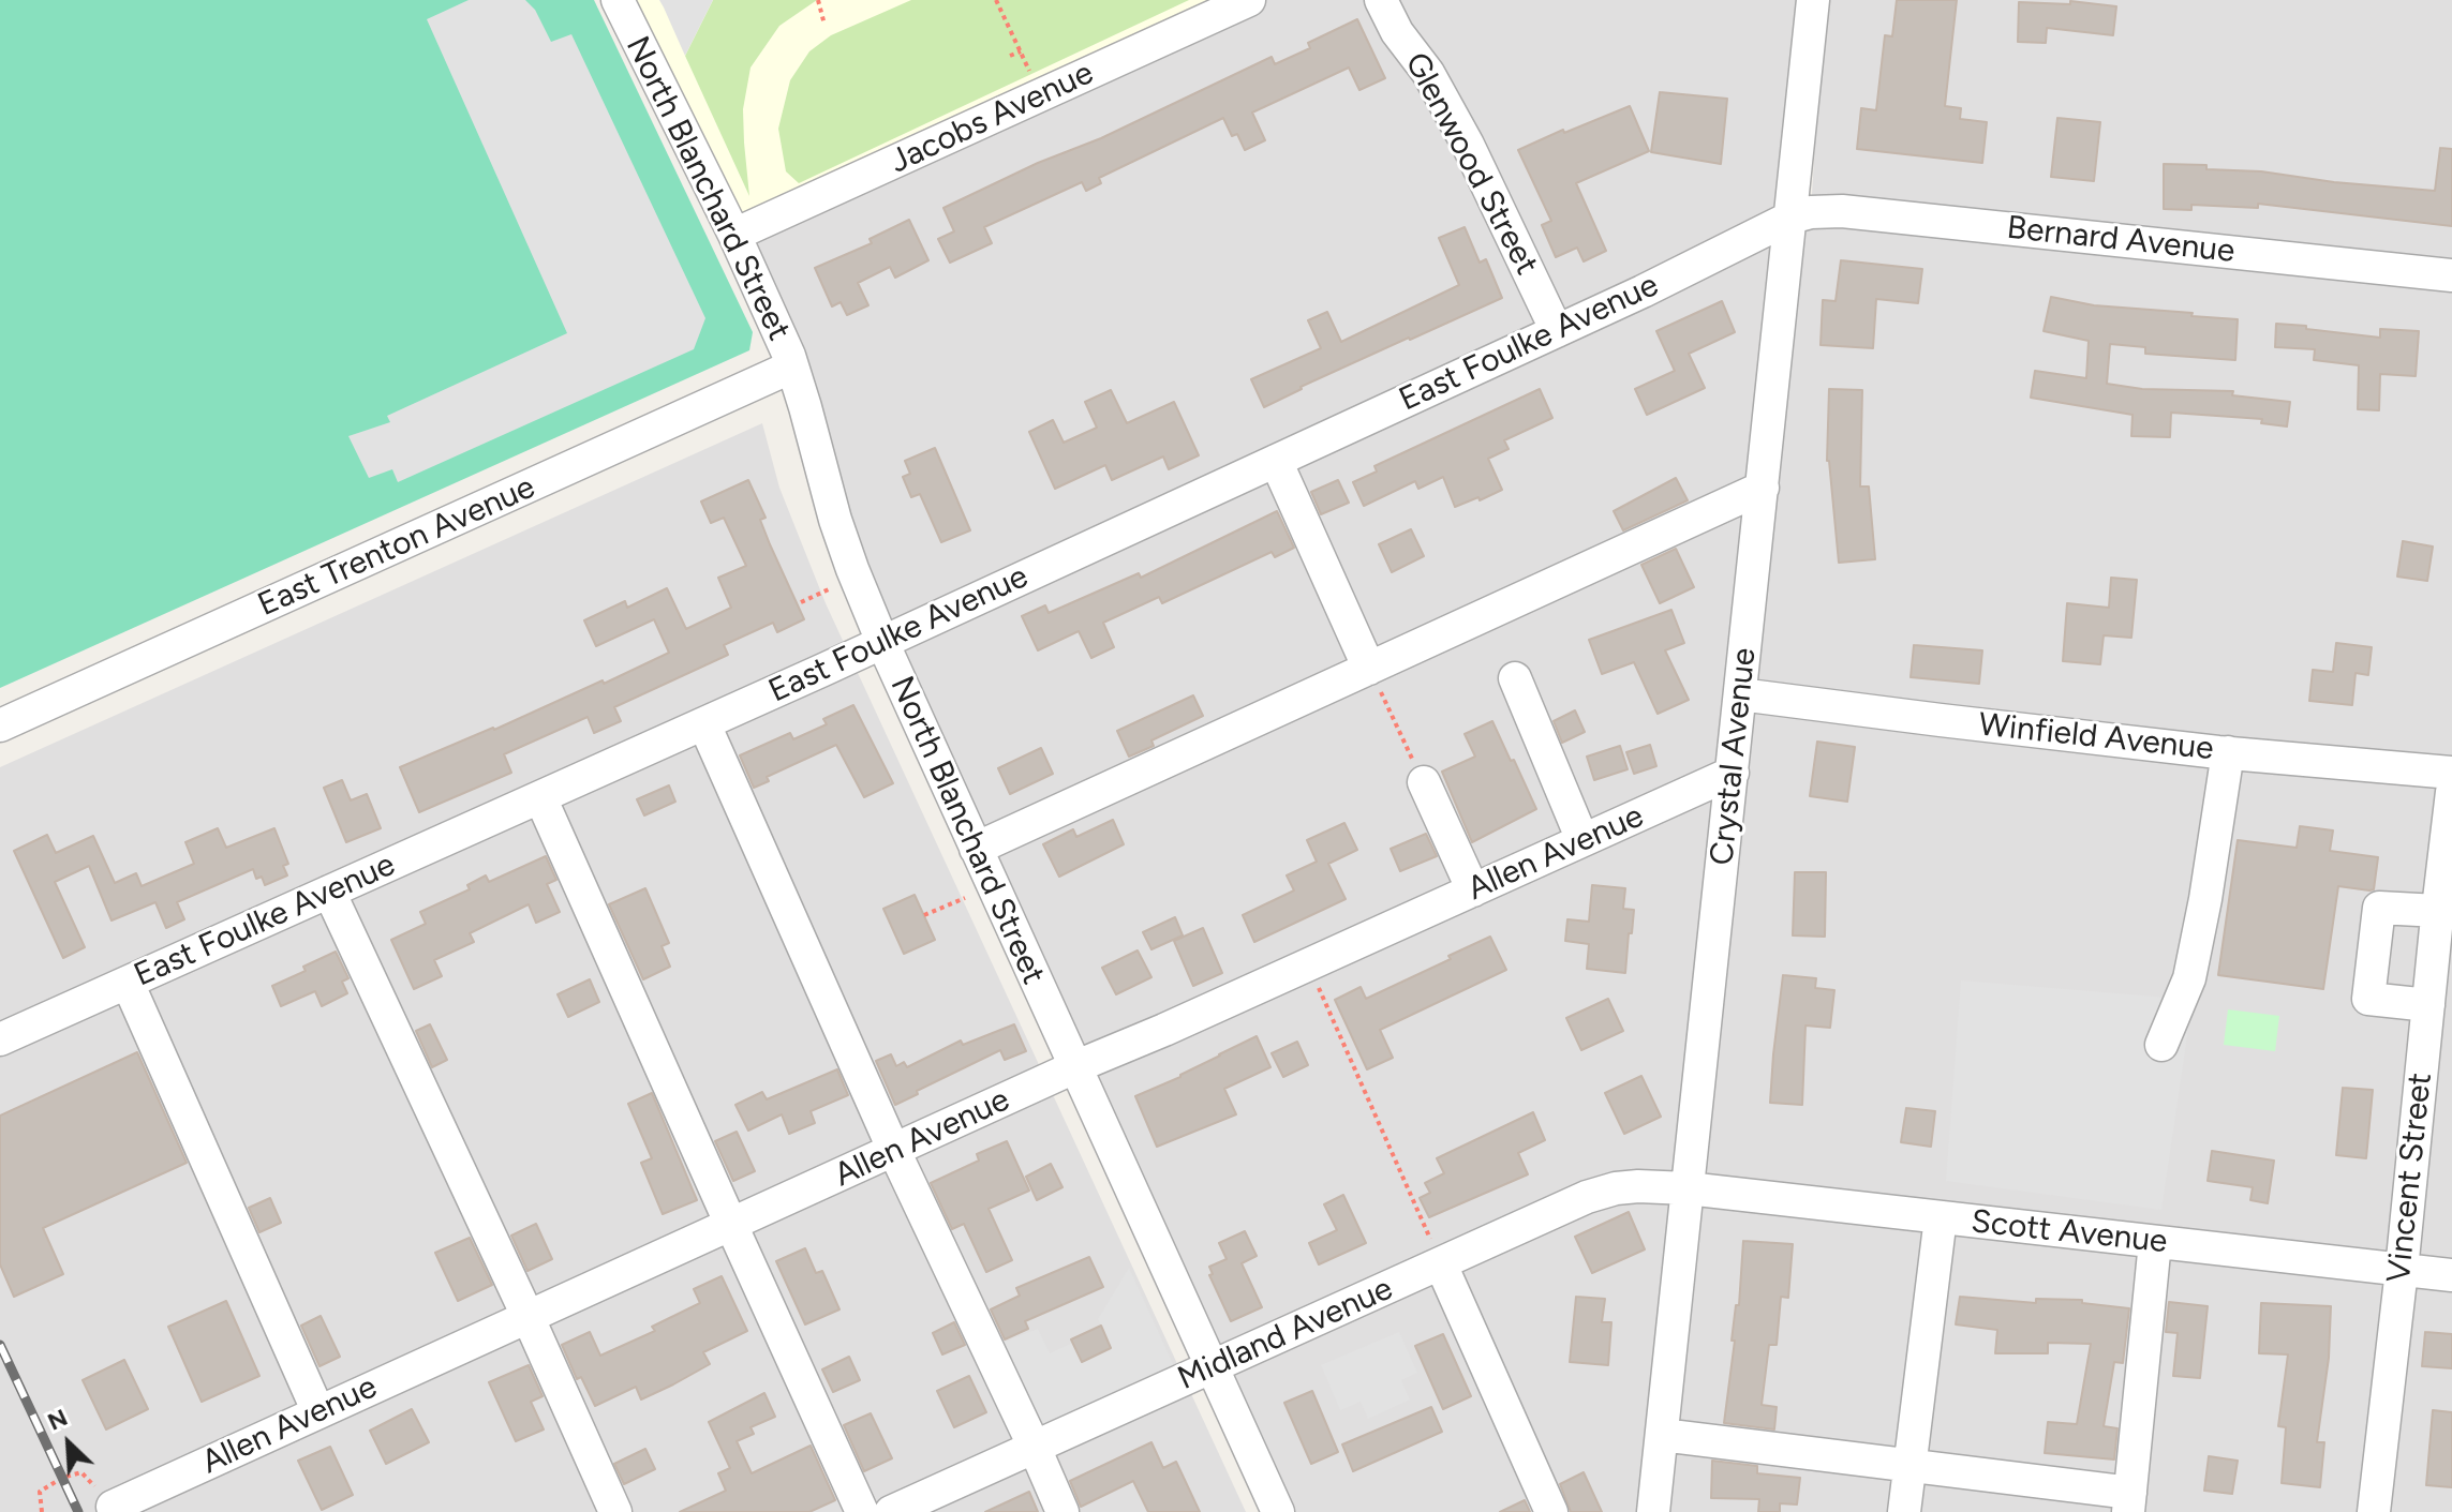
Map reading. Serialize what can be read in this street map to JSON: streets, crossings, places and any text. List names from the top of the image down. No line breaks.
{"streets":{"street":["Jacobs Avenue","Glenwood Street","North Blanchard Street","Bernard Avenue","East Foulke Avenue","East Trenton Avenue","Winfield Avenue","Crystal Avenue","Allen Avenue","Vincent Street","Scott Avenue","Midland Avenue"]},"crossings":[["Jacobs Avenue","North Blanchard Street"],["Glenwood Street","East Foulke Avenue"],["North Blanchard Street","East Foulke Avenue"],["North Blanchard Street","East Trenton Avenue"],["North Blanchard Street","Allen Avenue"],["North Blanchard Street","Midland Avenue"],["Bernard Avenue","East Foulke Avenue"],["Bernard Avenue","Crystal Avenue"],["East Foulke Avenue","Crystal Avenue"],["Winfield Avenue","Crystal Avenue"],["Crystal Avenue","Allen Avenue"],["Crystal Avenue","Scott Avenue"],["Crystal Avenue","Midland Avenue"],["Vincent Street","Scott Avenue"],["Scott Avenue","Midland Avenue"]],"north":"top left"}
